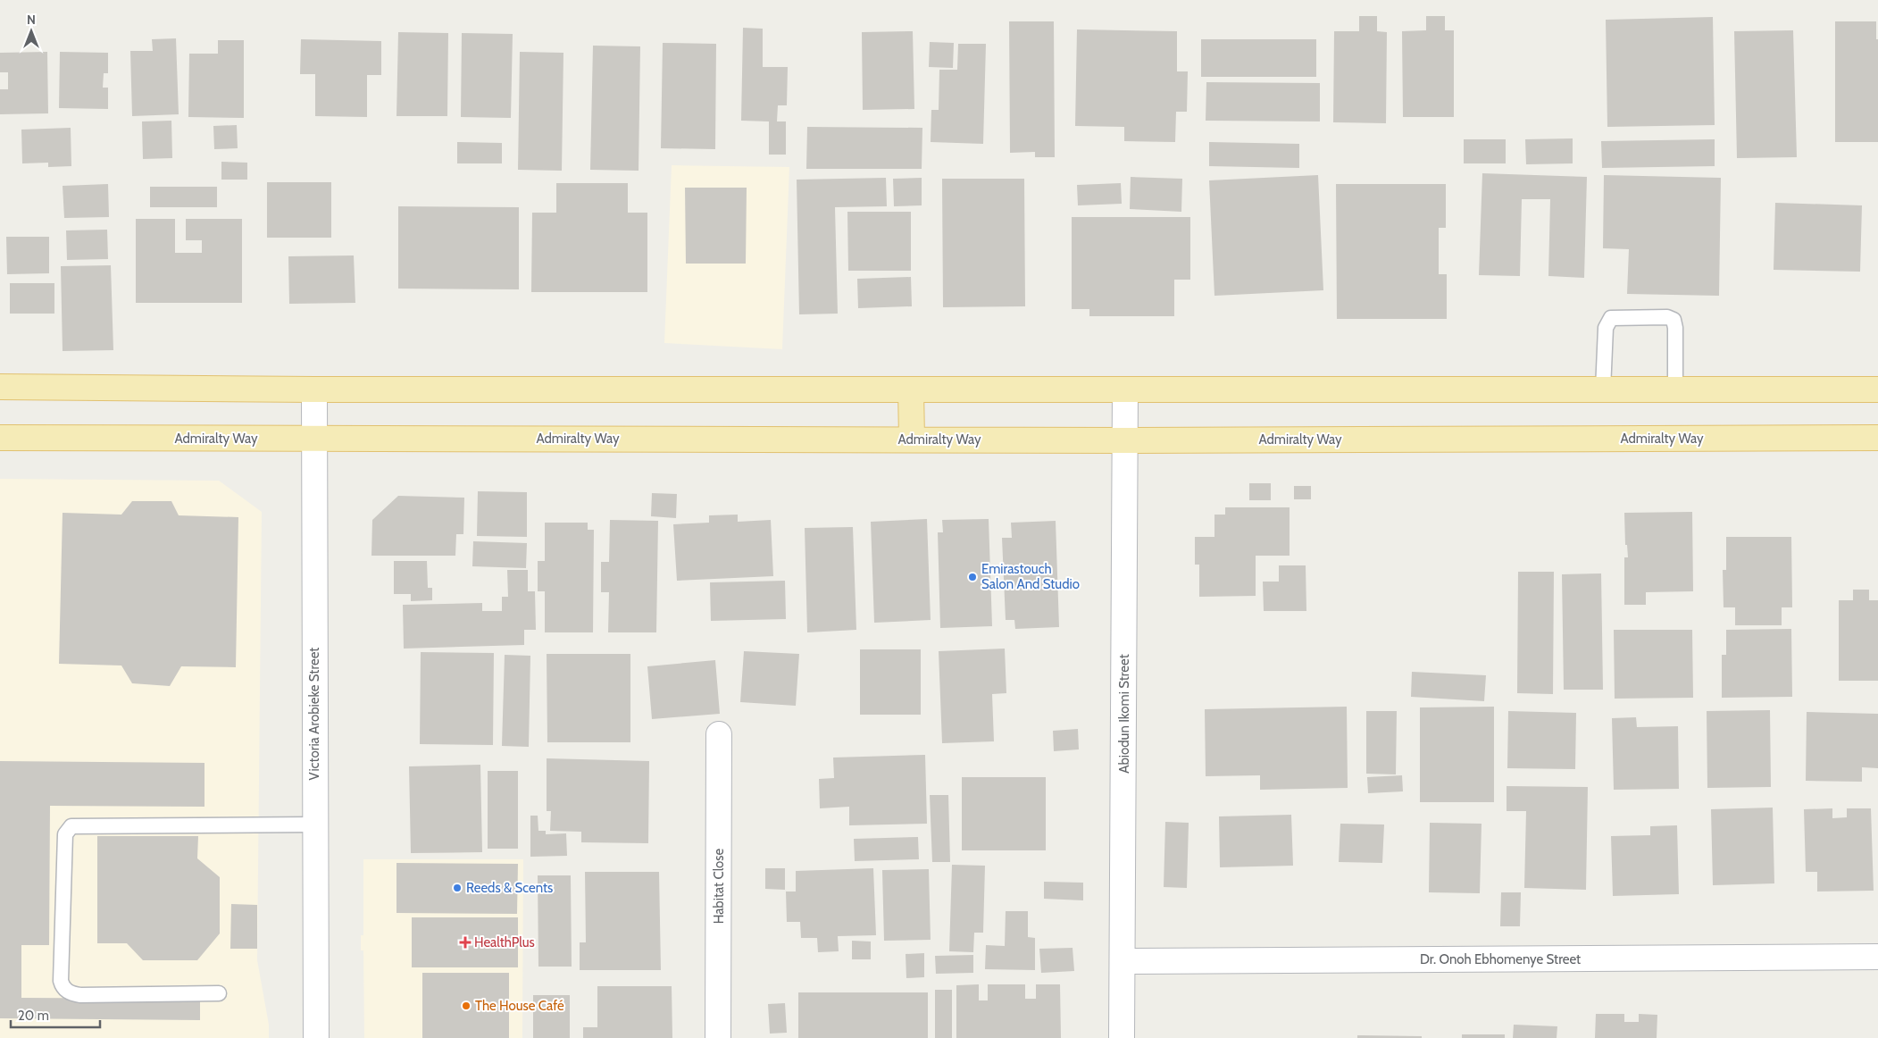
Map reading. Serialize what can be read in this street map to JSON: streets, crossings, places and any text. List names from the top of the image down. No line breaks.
{"streets":{"main road":["Admiralty Way"],"street":["Victoria Arobieke Street","Abiodun Ikomi Street","Habitat Close","Dr. Onoh Ebhomenye Street"]},"crossings":[["Admiralty Way","Victoria Arobieke Street"],["Admiralty Way","Abiodun Ikomi Street"],["Abiodun Ikomi Street","Dr. Onoh Ebhomenye Street"]],"places":{"other":["Emirastouch Salon And Studio","Reeds & Scents","The House Café"],"health":["HealthPlus"]},"scale_bar":"20 m","north":"top"}
